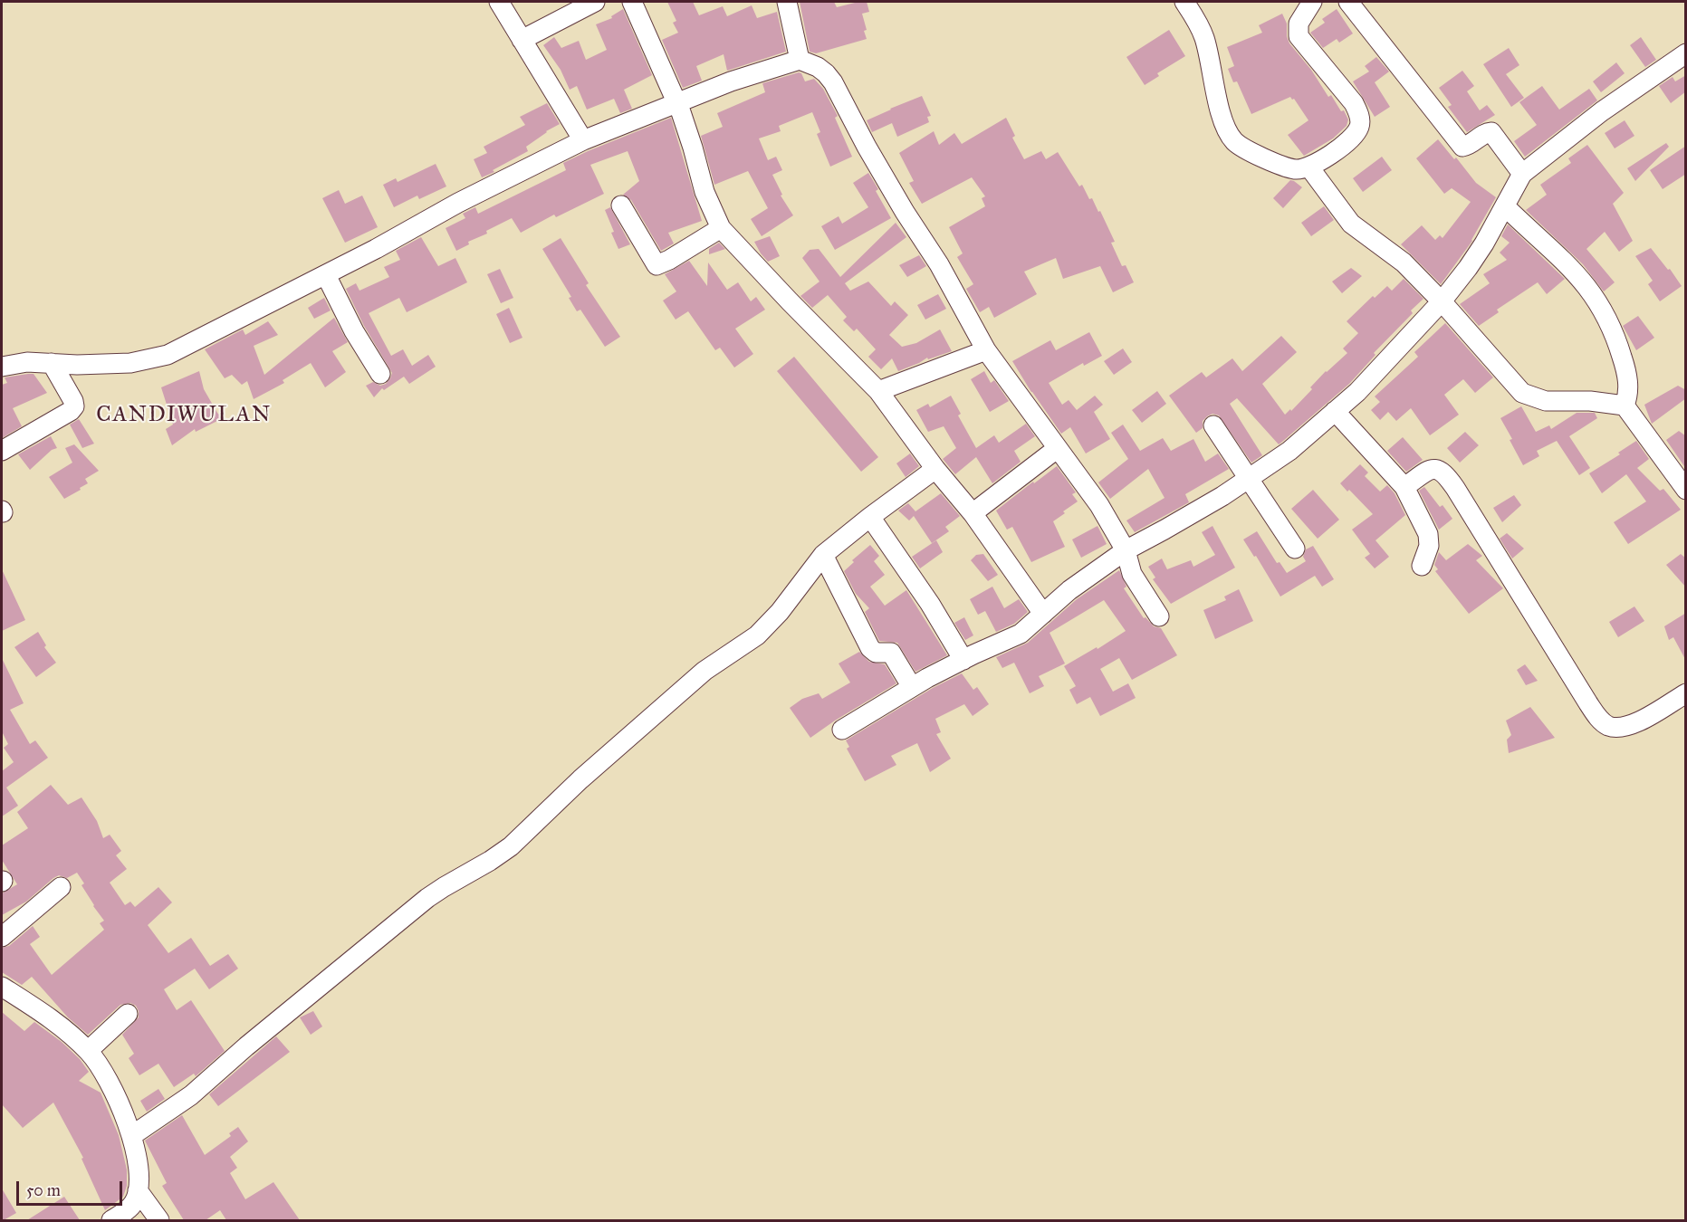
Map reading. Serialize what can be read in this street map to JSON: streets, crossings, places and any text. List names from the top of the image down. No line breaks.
{"districts":["CANDIWULAN"],"scale_bar":"50 m"}
